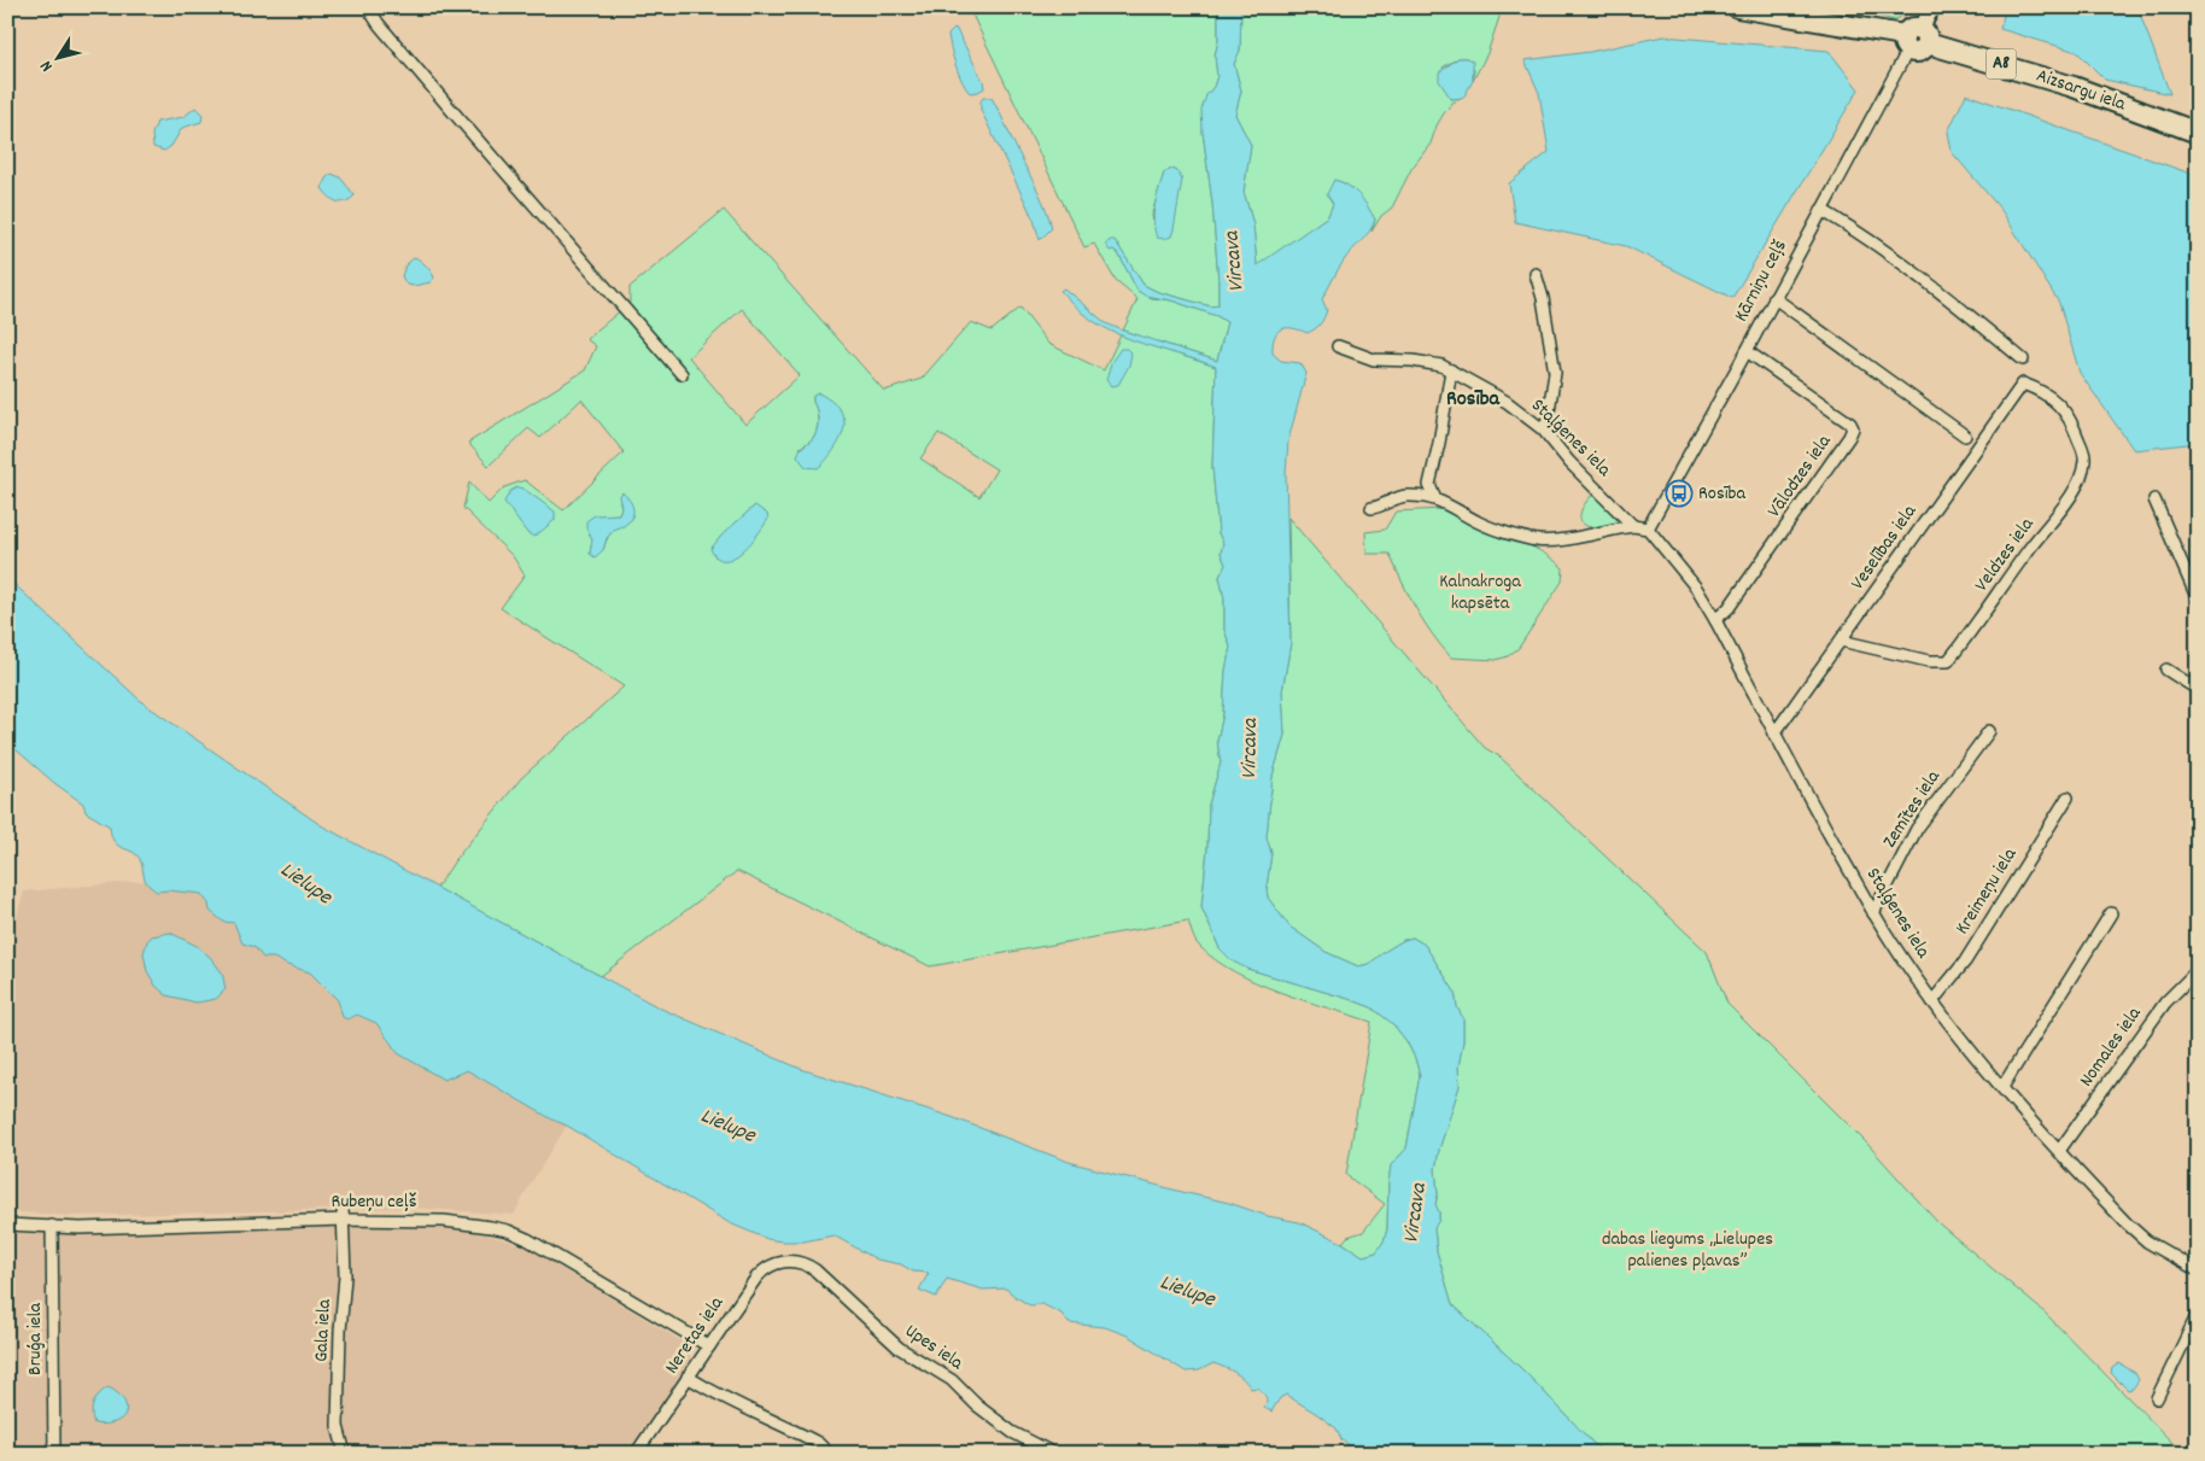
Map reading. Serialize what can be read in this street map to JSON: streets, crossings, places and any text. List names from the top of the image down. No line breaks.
{"streets":{"highway":["A8","Aizsargu iela"],"main road":["Kārniņu ceļš"],"street":["Staļģenes iela","Vālodzes iela","Veselības iela","Veldzes iela","Zemītes iela","Kreimeņu iela","Nomales iela","Rubeņu ceļš","Gala iela","Neretas iela","Bruģa iela","Upes iela"]},"crossings":[["Aizsargu iela","Kārniņu ceļš"],["Kārniņu ceļš","Staļģenes iela"],["Kārniņu ceļš","Vālodzes iela"],["Staļģenes iela","Vālodzes iela"],["Staļģenes iela","Veselības iela"],["Staļģenes iela","Zemītes iela"],["Staļģenes iela","Kreimeņu iela"],["Staļģenes iela","Nomales iela"],["Veselības iela","Veldzes iela"],["Rubeņu ceļš","Gala iela"],["Rubeņu ceļš","Neretas iela"],["Rubeņu ceļš","Bruģa iela"],["Neretas iela","Upes iela"]],"districts":["Rosība"],"water":["Vircava","Lielupe"],"parks":["Kalnakroga kapsēta","dabas liegums „Lielupes palienes pļavas”"],"places":{"bus stop":["Rosība"]},"north":"bottom left"}
